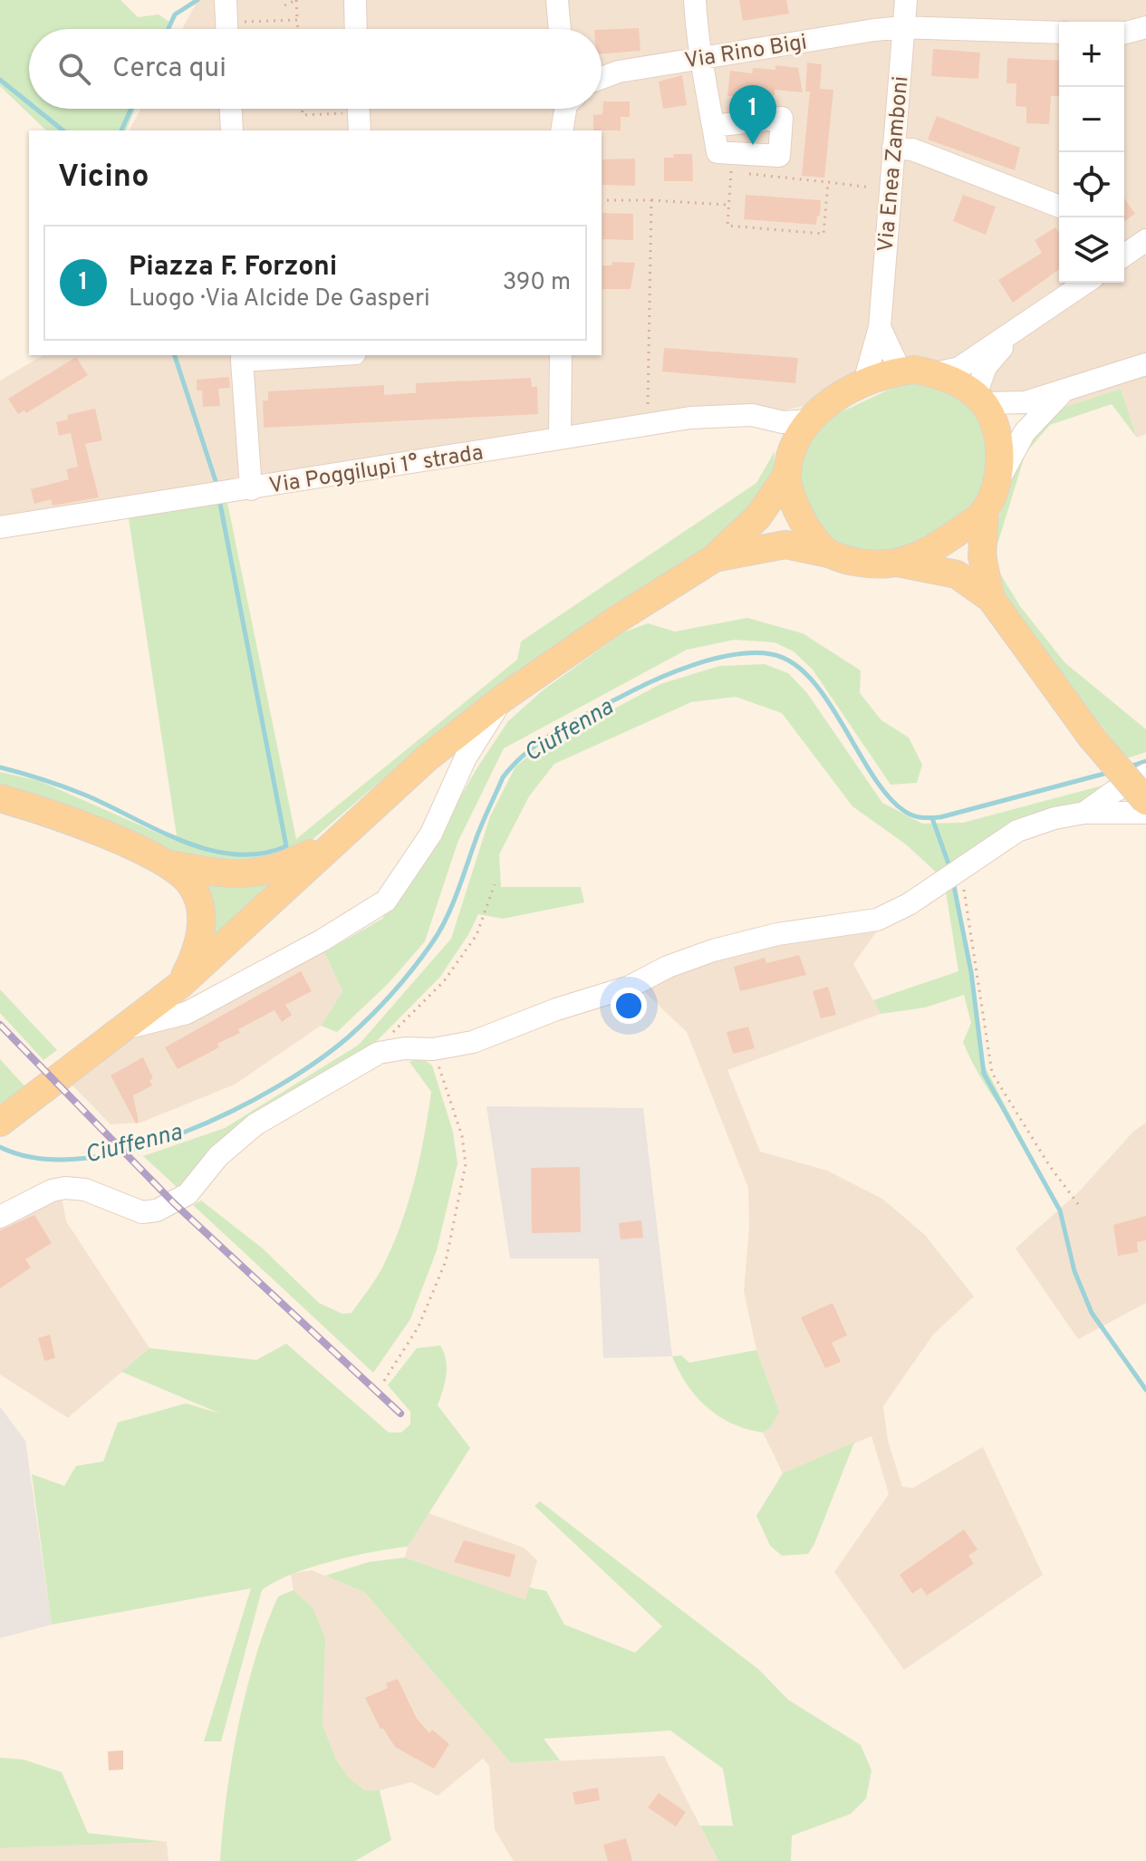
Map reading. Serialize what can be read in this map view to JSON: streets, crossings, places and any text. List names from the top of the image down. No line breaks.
{"streets":{"street":["Via Rino Bigi","Via Enea Zamboni","Via Poggilupi 1° strada"]},"crossings":[["Via Rino Bigi","Via Enea Zamboni"],["Via Enea Zamboni","Via Poggilupi 1° strada"]],"water":["Ciuffenna"],"page":{"map_buttons":["+","−"],"search":"Cerca qui","pins":"1","heading":"Vicino","list":[{"mark":"1","name":"Piazza F. Forzoni","note":"Luogo · Via Alcide De Gasperi","value":"390 m"}]}}
